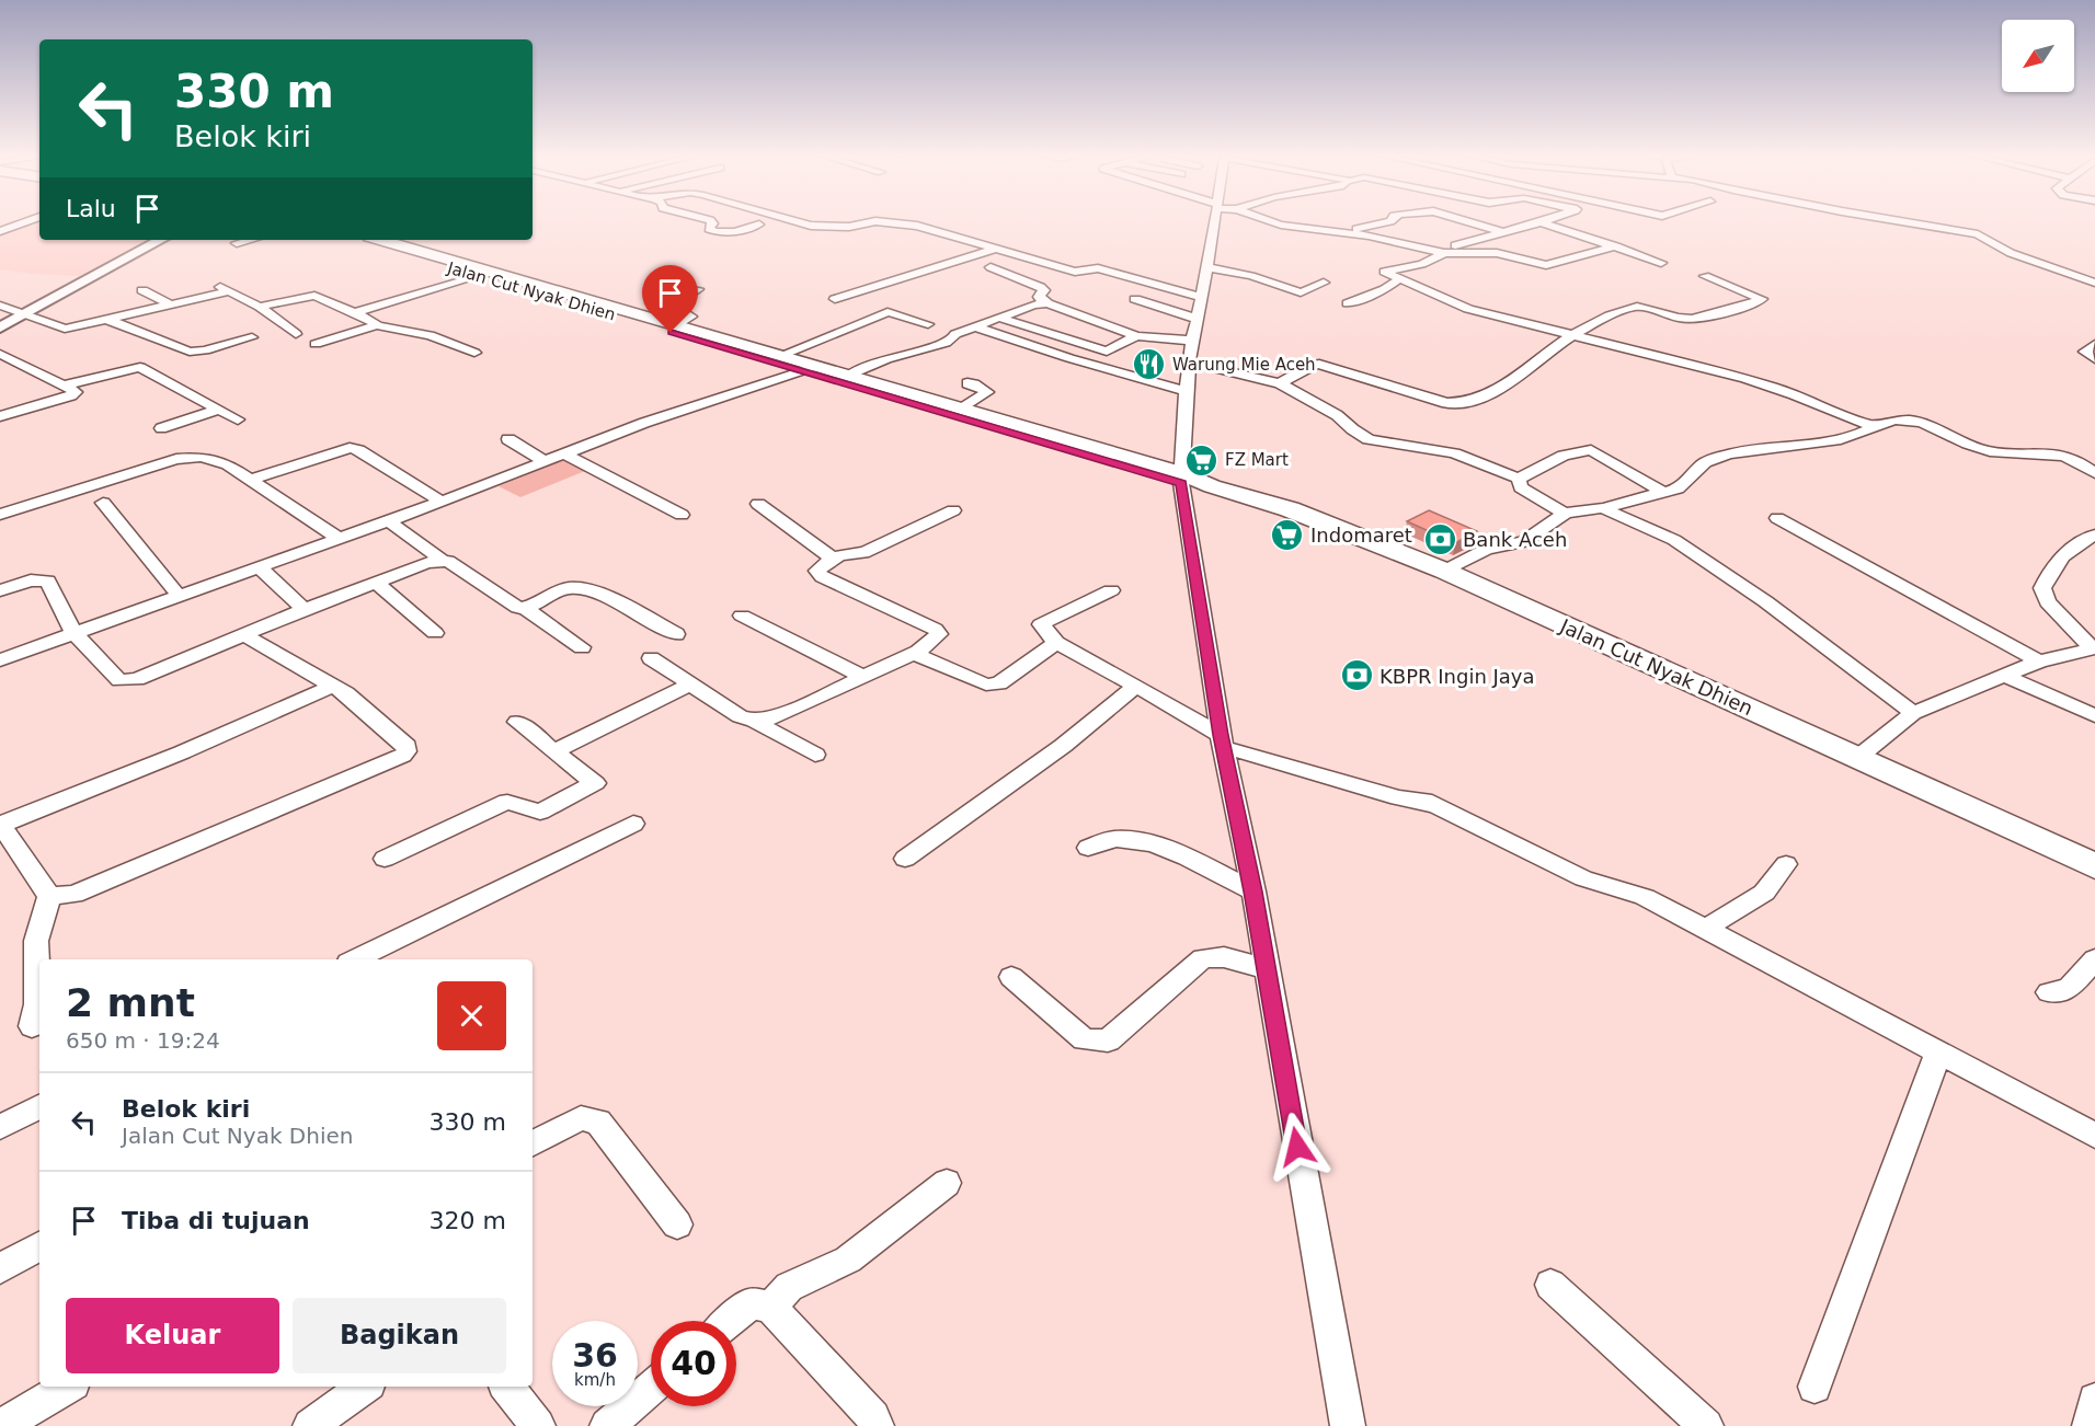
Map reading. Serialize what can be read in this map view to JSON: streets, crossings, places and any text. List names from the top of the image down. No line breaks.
{"streets":{"highway":["Jalan Cut Nyak Dhien"]},"places":{"restaurant":["Warung Mie Aceh"],"supermarket":["FZ Mart","Indomaret"],"bank":["Bank Aceh","KBPR Ingin Jaya"]},"north":"bottom left","page":{"turn":["330 m","Belok kiri"],"then":"Lalu","heading":["2 mnt","650 m · 19:24"],"list":[{"name":"Belok kiri","note":"Jalan Cut Nyak Dhien","value":"330 m"},{"name":"Tiba di tujuan","value":"320 m"}],"buttons":["Keluar","Bagikan"],"speed":"36 km/h","limit":"40"}}
